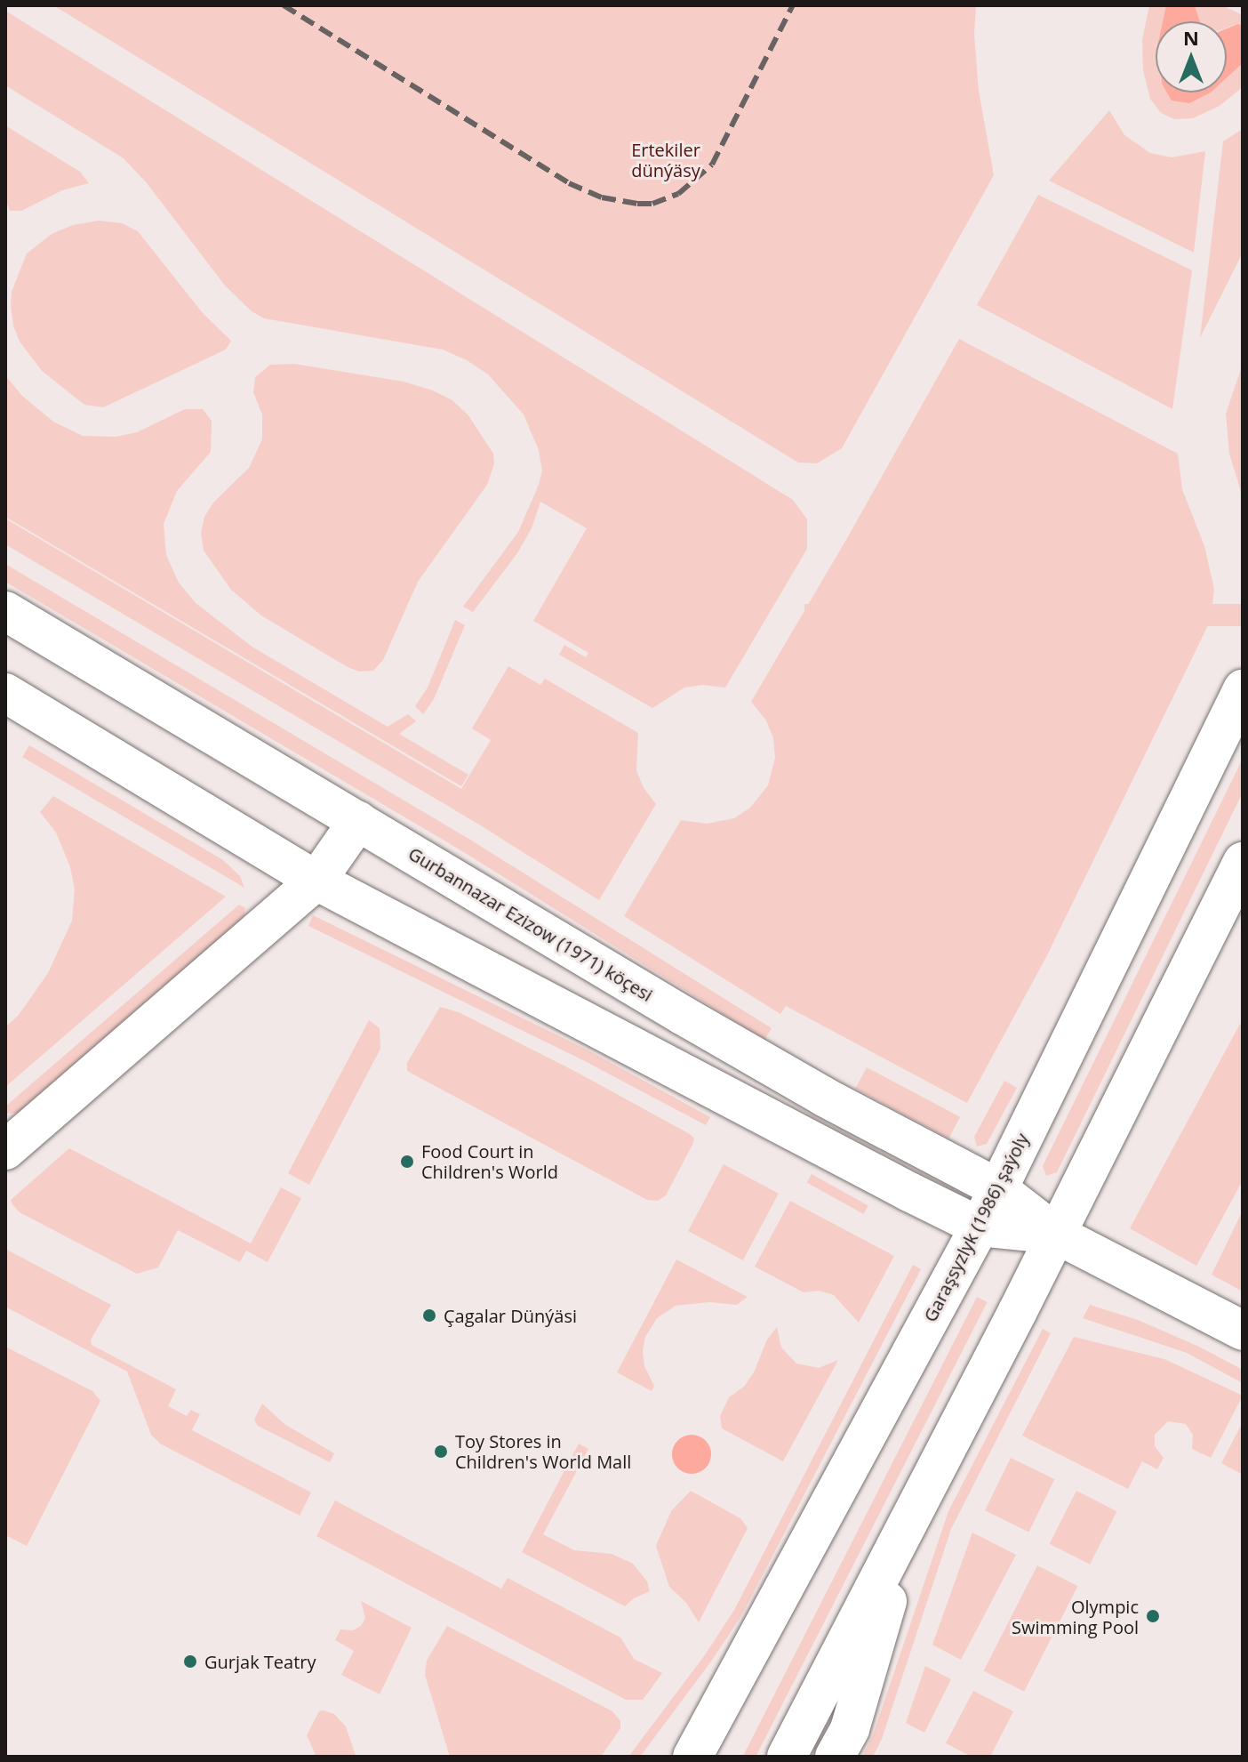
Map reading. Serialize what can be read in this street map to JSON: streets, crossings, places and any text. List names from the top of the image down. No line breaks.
{"streets":{"street":["Gurbannazar Ezizow (1971) köçesi","Garaşsyzlyk (1986) şaýoly"]},"crossings":[["Gurbannazar Ezizow (1971) köçesi","Garaşsyzlyk (1986) şaýoly"]],"parks":["Ertekiler dünýäsy"],"places":["Food Court in Children's World","Çagalar Dünýäsi","Toy Stores in Children's World Mall","Olympic Swimming Pool","Gurjak Teatry"],"north":"top"}
